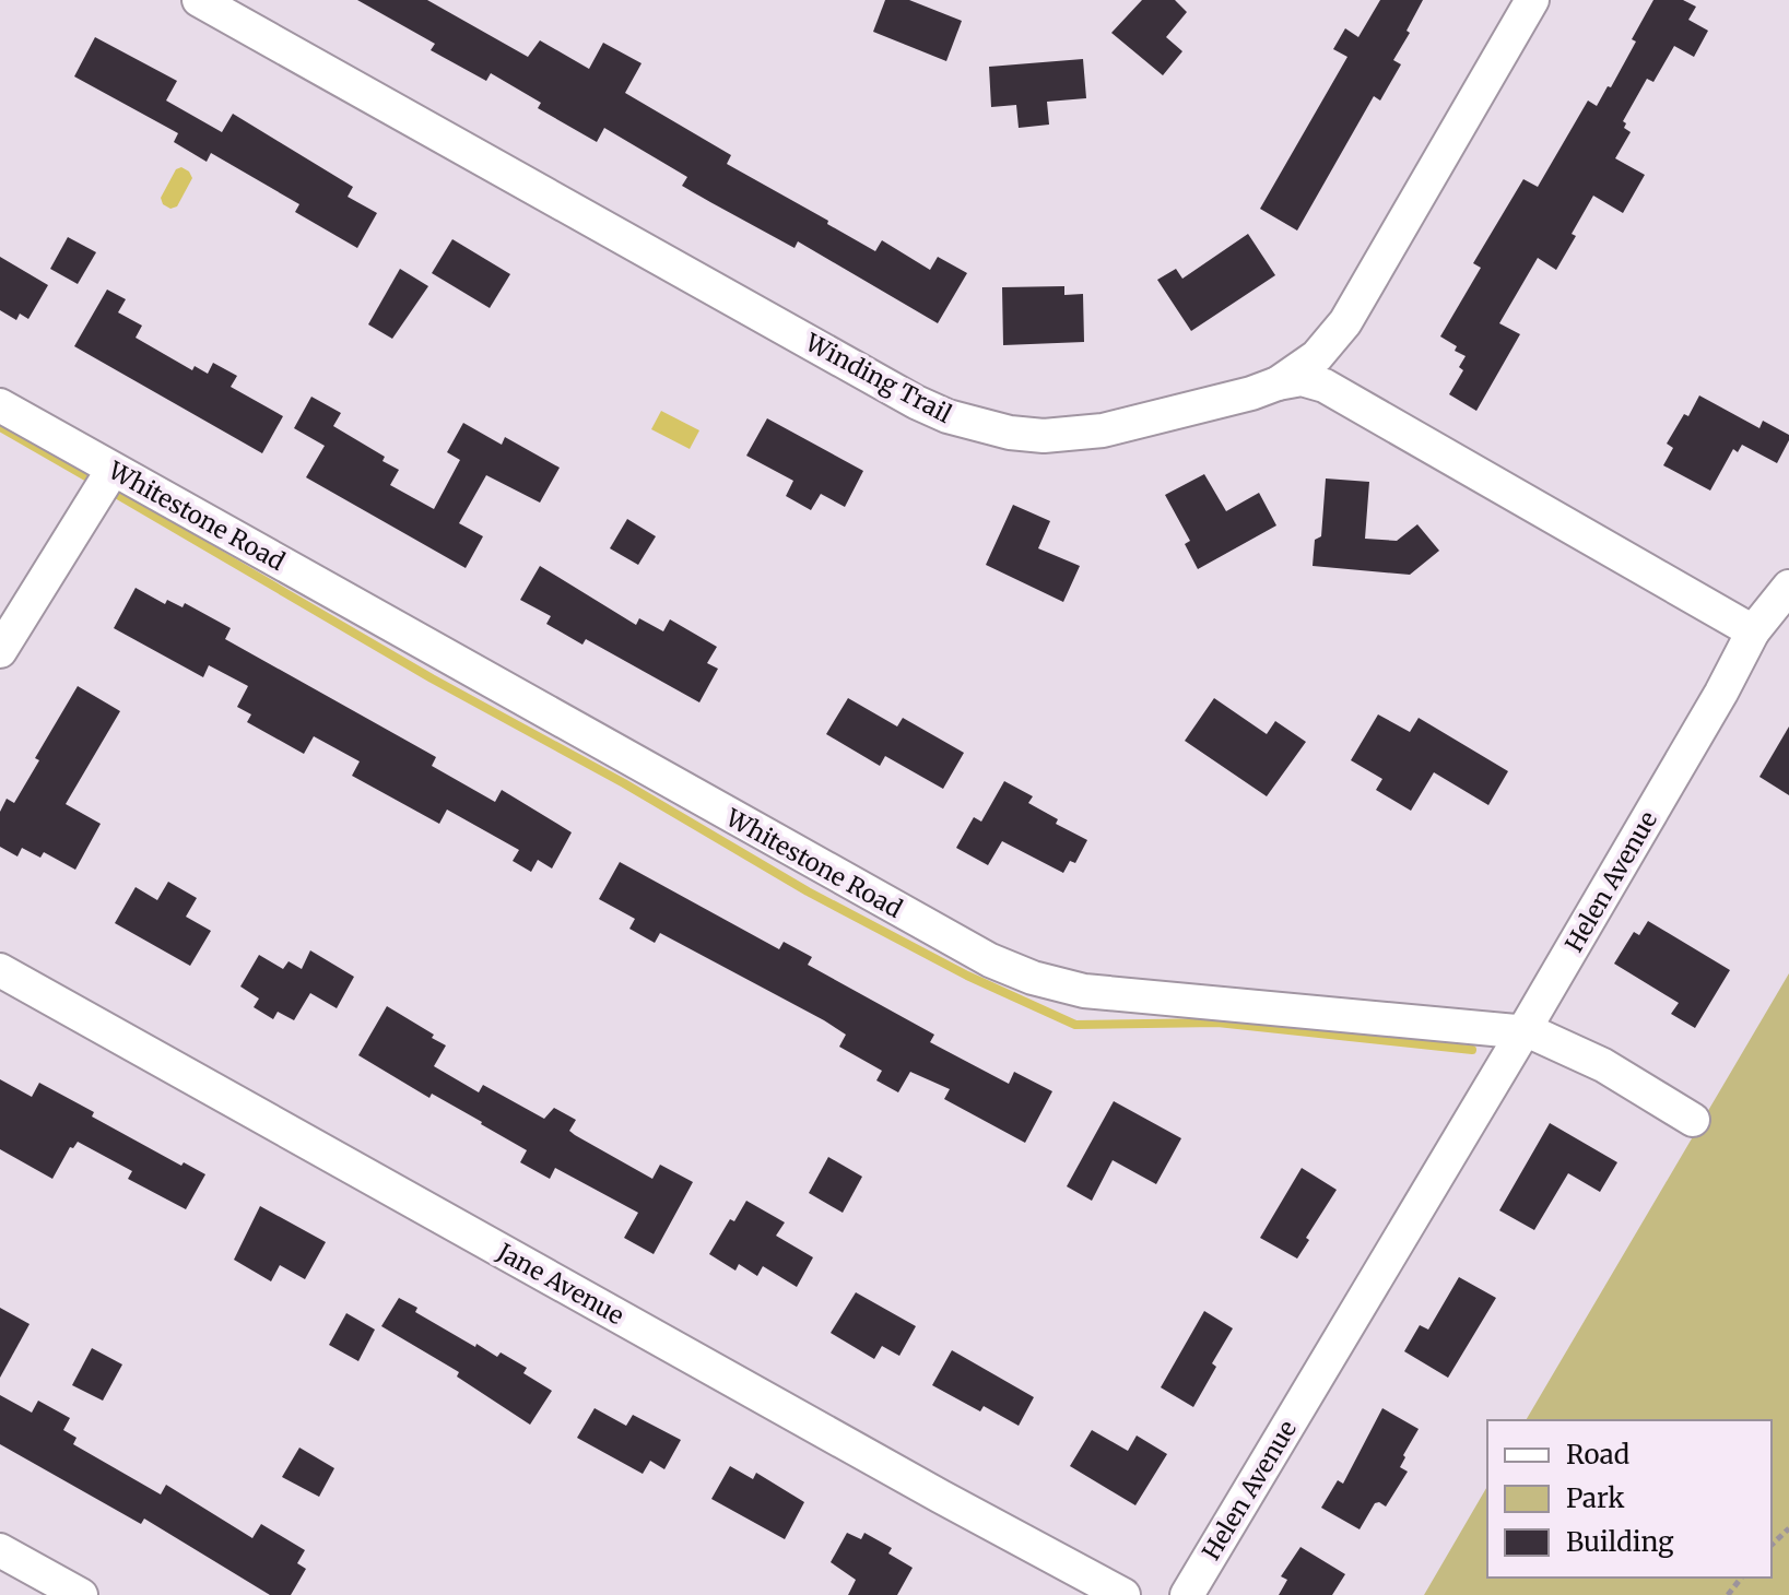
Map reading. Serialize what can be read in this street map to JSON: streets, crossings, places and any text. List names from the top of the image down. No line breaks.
{"streets":{"street":["Winding Trail","Whitestone Road","Helen Avenue","Jane Avenue"]},"crossings":[["Whitestone Road","Helen Avenue"]],"legend":["Road","Park","Building"]}
